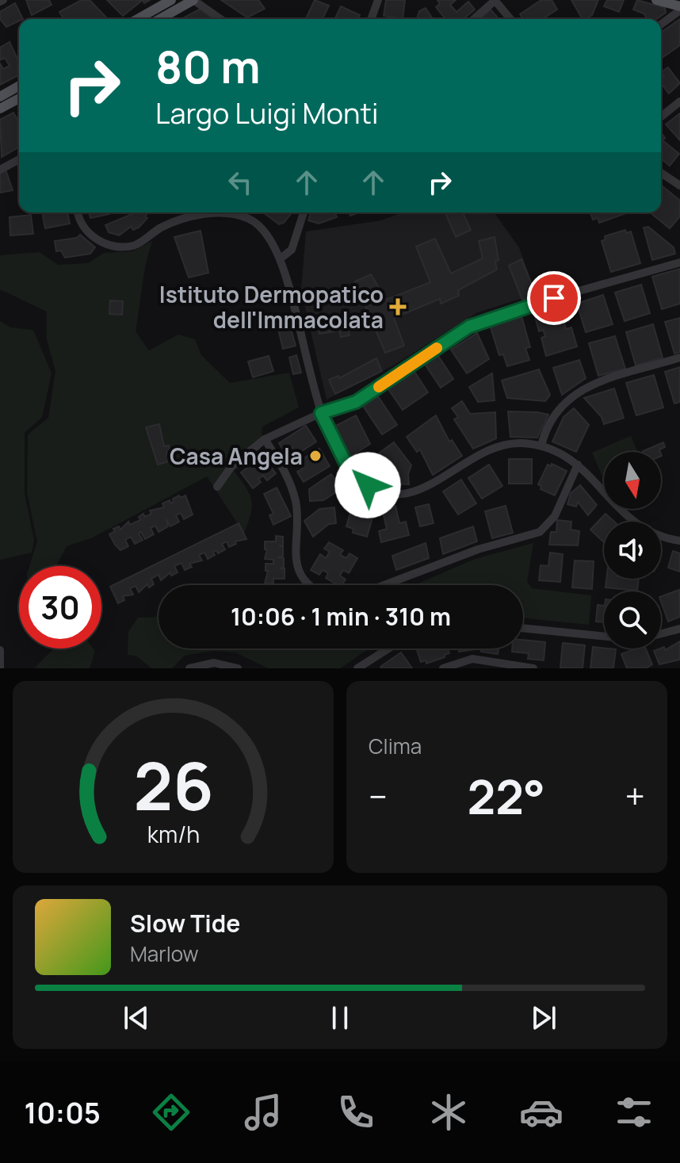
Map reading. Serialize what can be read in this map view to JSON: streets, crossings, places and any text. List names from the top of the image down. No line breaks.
{"places":{"health":["Istituto Dermopatico dell'Immacolata"],"other":["Casa Angela"]},"north":"bottom","page":{"turn":["80 m","Largo Luigi Monti"],"limit":"30","trip":"10:06 · 1 min · 310 m","tile":"Clima","heat":["−","22°","+"],"song":["Slow Tide","Marlow"],"tabs":"10:05","gauge":["26","km/h"]}}
